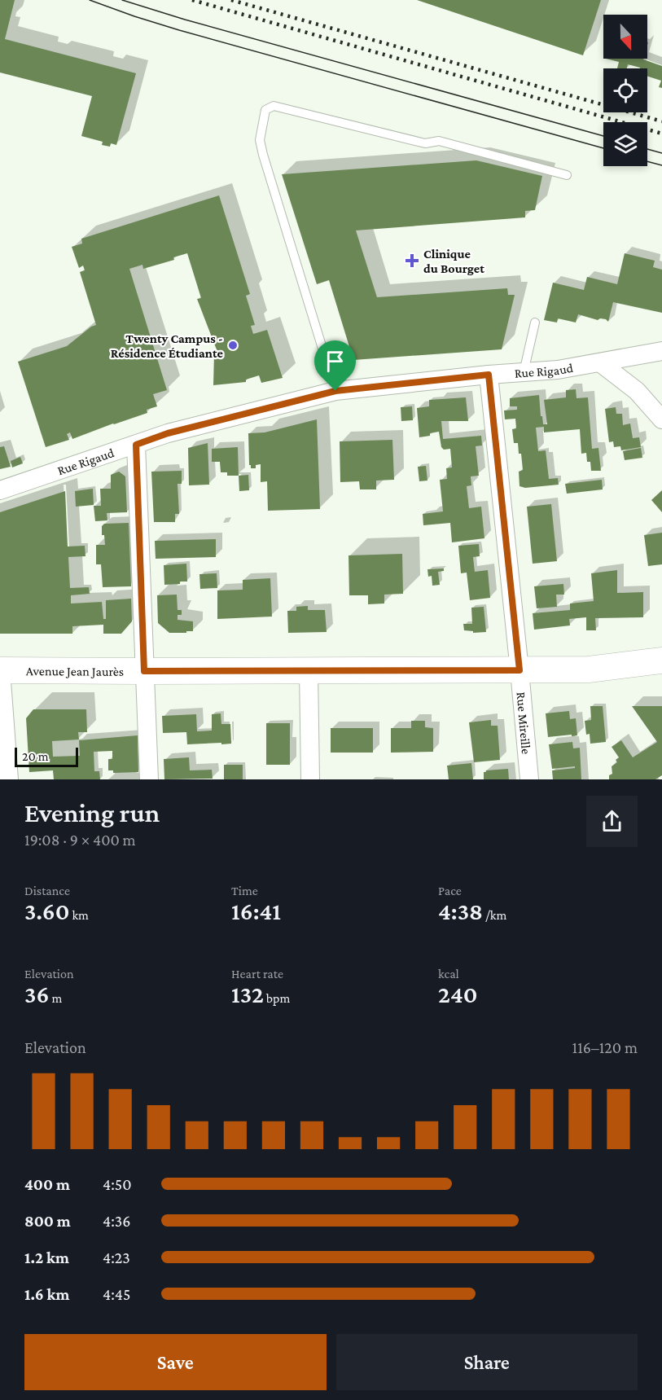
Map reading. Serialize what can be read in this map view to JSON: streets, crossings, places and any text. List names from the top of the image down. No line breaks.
{"streets":{"main road":["Avenue Jean Jaurès"],"street":["Rue Rigaud","Rue Mireille"]},"crossings":[["Rue Rigaud","Rue Mireille"],["Avenue Jean Jaurès","Rue Mireille"]],"places":{"health":["Clinique du Bourget"],"other":["Twenty Campus - Résidence Étudiante"]},"scale_bar":"20 m","north":"bottom","page":{"scale":"20 m","heading":["Evening run","19:08 · 9 × 400 m"],"stats":[["Distance","3.60 km"],["Time","16:41"],["Pace","4:38 /km"],["Elevation","36 m"],["Heart rate","132 bpm"],["kcal","240"]],"chart":["Elevation","116–120 m"],"list":[{"name":"400 m","note":"4:50"},{"name":"800 m","note":"4:36"},{"name":"1.2 km","note":"4:23"},{"name":"1.6 km","note":"4:45"}],"buttons":["Save","Share"]}}
